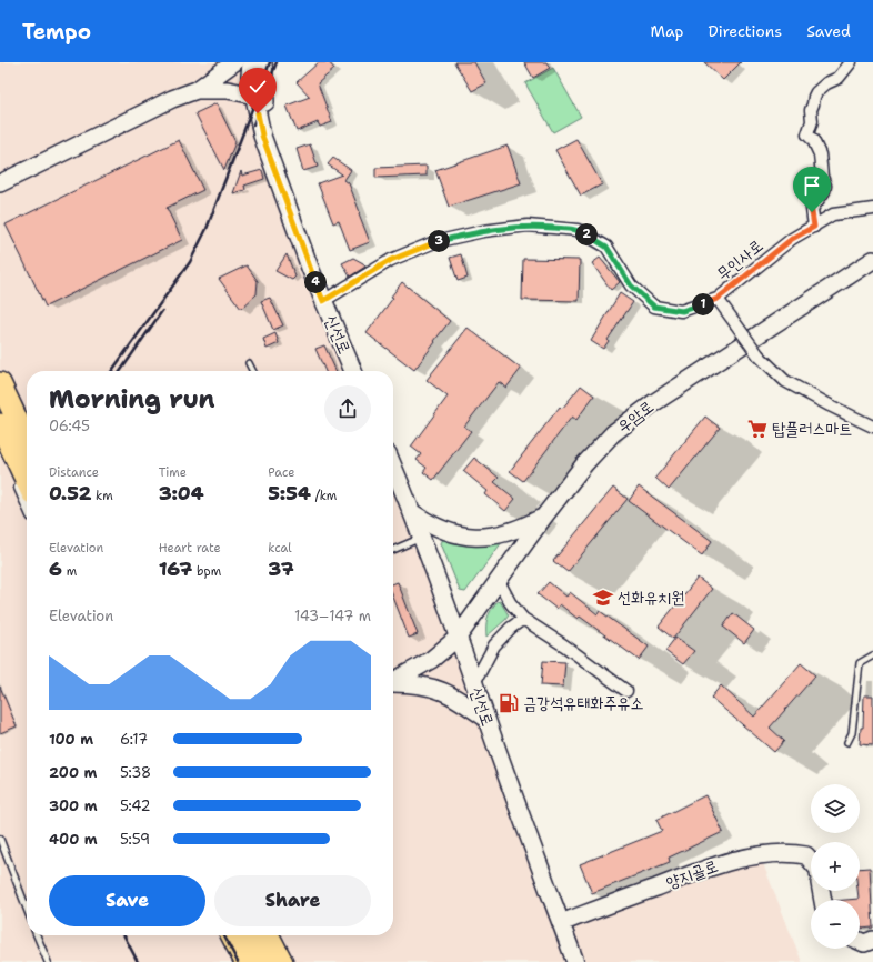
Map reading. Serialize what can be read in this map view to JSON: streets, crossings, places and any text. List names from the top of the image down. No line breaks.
{"streets":{"main road":["신선로","우암로","양지골로"],"street":["무인사로"]},"crossings":[["무인사로","신선로"],["신선로","우암로"],["신선로","양지골로"]],"places":{"supermarket":["탑플러스마트"],"school or university":["선화유치원"],"fuel station":["금강석유태화주유소"]},"page":{"header":"Tempo","nav":["Map","Directions","Saved"],"pins":["2","3","4","1"],"heading":["Morning run","06:45"],"stats":[["Distance","0.52 km"],["Time","3:04"],["Pace","5:54 /km"],["Elevation","6 m"],["Heart rate","167 bpm"],["kcal","37"]],"chart":["Elevation","143–147 m"],"list":[{"name":"100 m","note":"6:17"},{"name":"200 m","note":"5:38"},{"name":"300 m","note":"5:42"},{"name":"400 m","note":"5:59"}],"map_buttons":["+","−"],"buttons":["Save","Share"]}}
